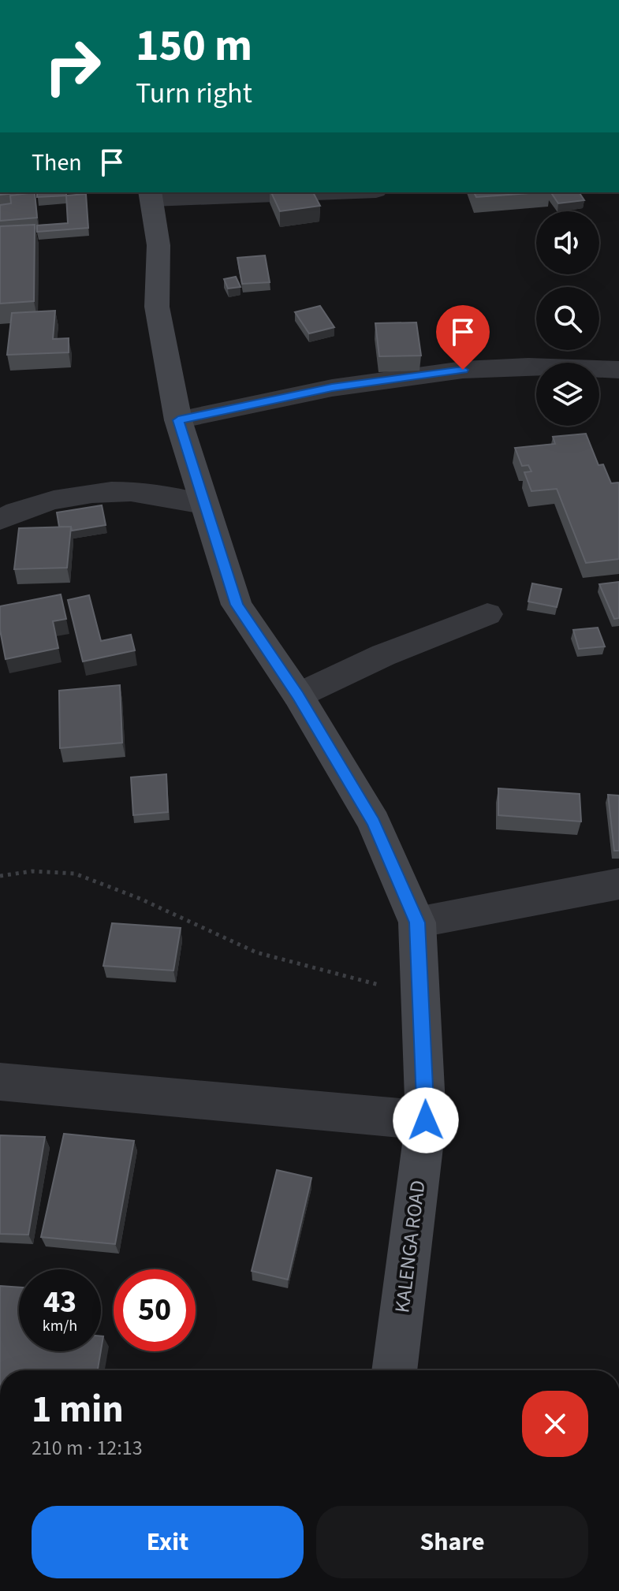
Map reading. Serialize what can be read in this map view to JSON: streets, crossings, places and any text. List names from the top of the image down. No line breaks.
{"streets":{"main road":["KALENGA ROAD"]},"page":{"turn":["150 m","Turn right"],"then":"Then","speed":"43 km/h","limit":"50","heading":["1 min","210 m · 12:13"],"buttons":["Exit","Share"]}}
